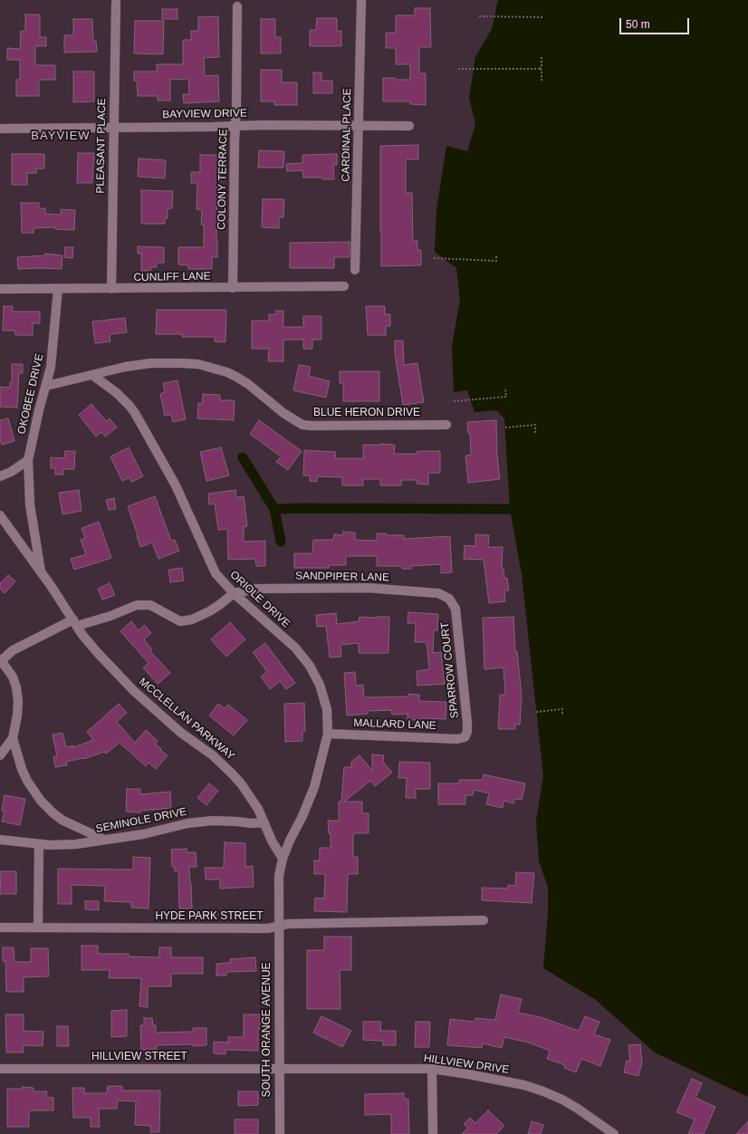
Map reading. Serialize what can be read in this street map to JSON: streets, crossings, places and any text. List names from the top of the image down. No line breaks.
{"streets":{"street":["BAYVIEW DRIVE","CARDINAL PLACE","PLEASANT PLACE","COLONY TERRACE","CUNLIFF LANE","OKOBEE DRIVE","BLUE HERON DRIVE","SANDPIPER LANE","ORIOLE DRIVE","SPARROW COURT","MCCLELLAN PARKWAY","MALLARD LANE","SEMINOLE DRIVE","HYDE PARK STREET","SOUTH ORANGE AVENUE","HILLVIEW STREET","HILLVIEW DRIVE"]},"crossings":[["BAYVIEW DRIVE","CARDINAL PLACE"],["BAYVIEW DRIVE","PLEASANT PLACE"],["BAYVIEW DRIVE","COLONY TERRACE"],["PLEASANT PLACE","CUNLIFF LANE"],["COLONY TERRACE","CUNLIFF LANE"],["CUNLIFF LANE","OKOBEE DRIVE"],["OKOBEE DRIVE","BLUE HERON DRIVE"],["OKOBEE DRIVE","MCCLELLAN PARKWAY"],["BLUE HERON DRIVE","ORIOLE DRIVE"],["SANDPIPER LANE","ORIOLE DRIVE"],["SANDPIPER LANE","SPARROW COURT"],["ORIOLE DRIVE","MCCLELLAN PARKWAY"],["ORIOLE DRIVE","MALLARD LANE"],["SPARROW COURT","MALLARD LANE"],["MCCLELLAN PARKWAY","SEMINOLE DRIVE"],["HYDE PARK STREET","SOUTH ORANGE AVENUE"],["SOUTH ORANGE AVENUE","HILLVIEW STREET"],["SOUTH ORANGE AVENUE","HILLVIEW DRIVE"],["HILLVIEW STREET","HILLVIEW DRIVE"]],"districts":["BAYVIEW"],"scale_bar":"50 m"}
